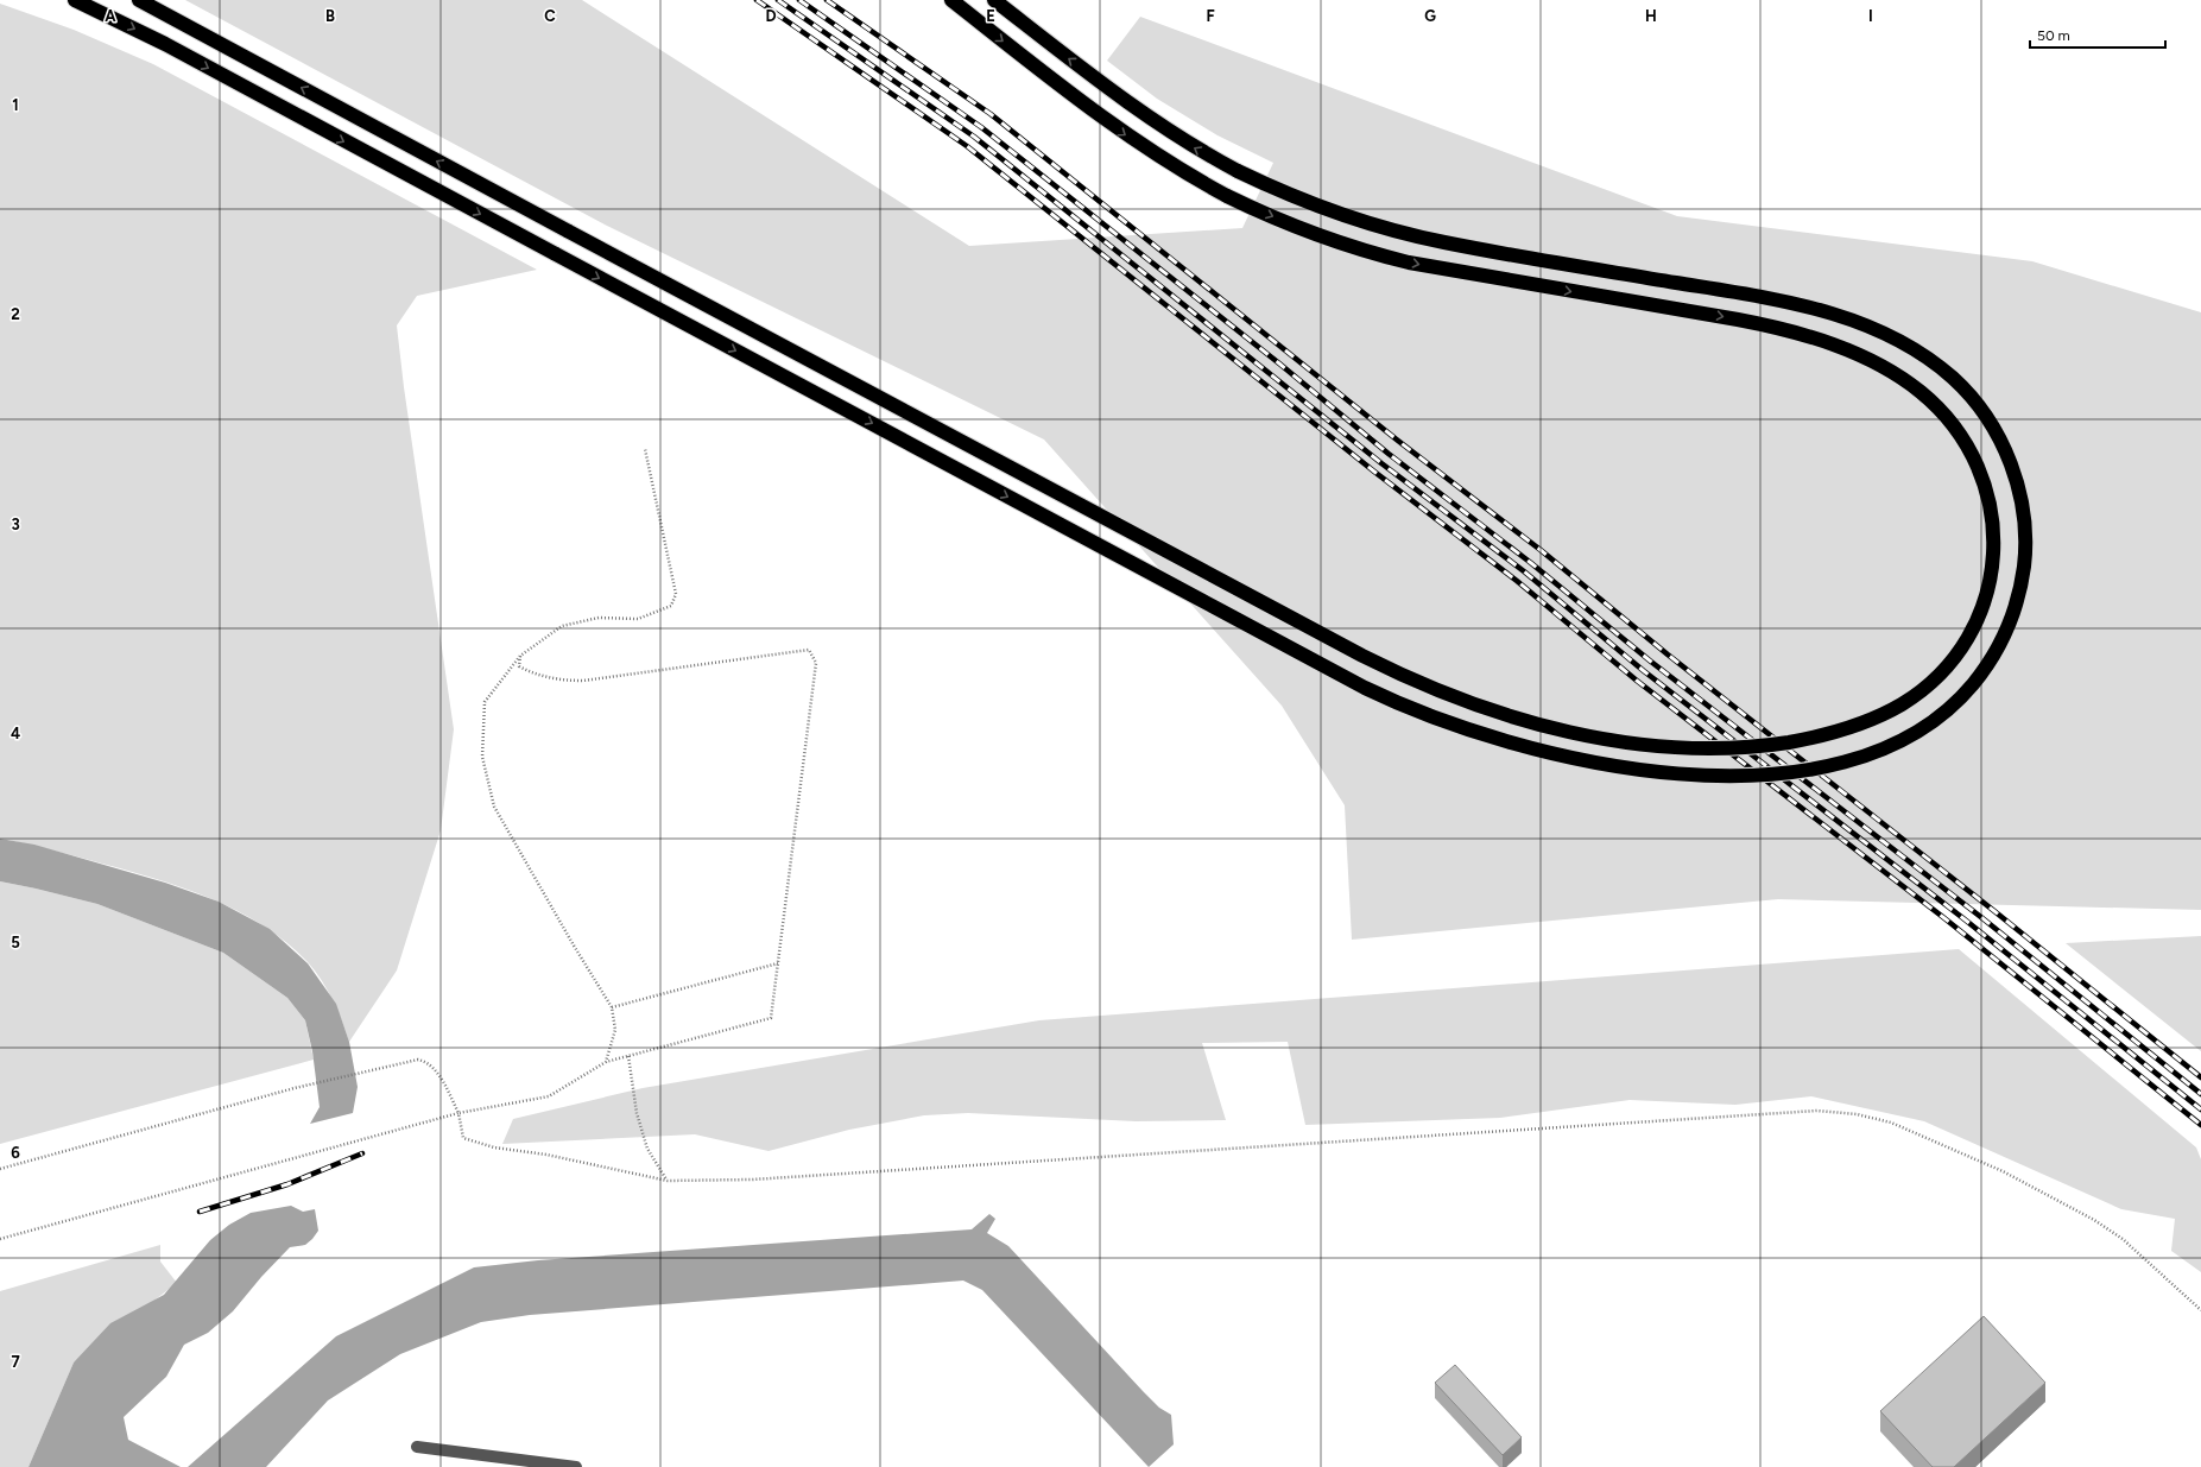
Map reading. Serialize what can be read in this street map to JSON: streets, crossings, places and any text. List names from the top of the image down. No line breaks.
{"scale_bar":"50 m","grid":{"columns":["A","B","C","D","E","F","G","H","I"],"rows":["1","2","3","4","5","6","7"]}}
